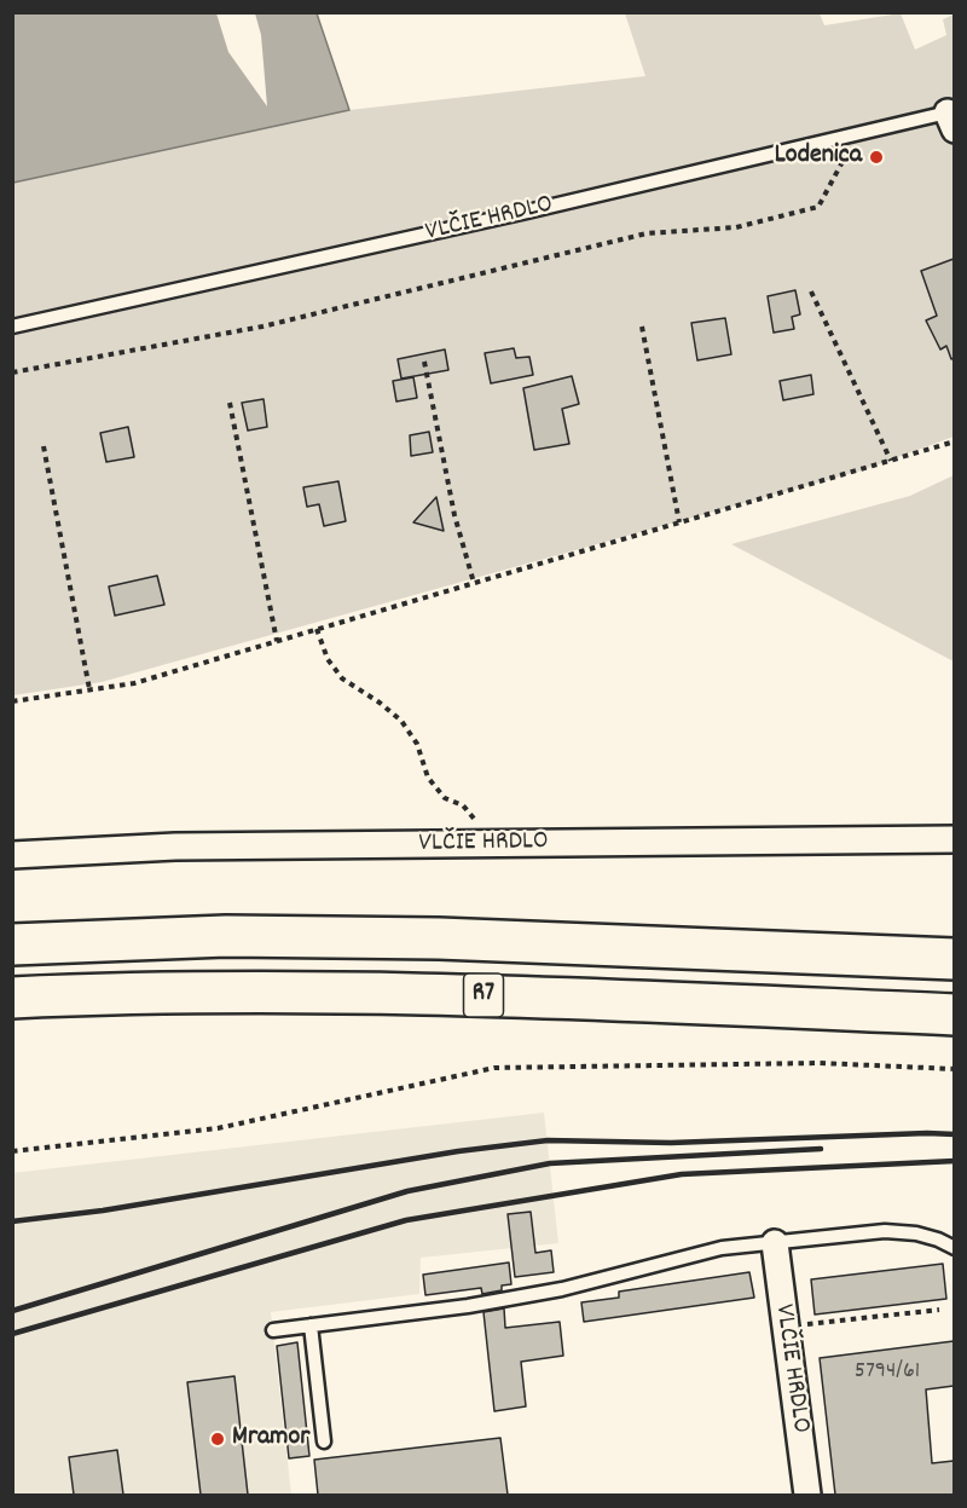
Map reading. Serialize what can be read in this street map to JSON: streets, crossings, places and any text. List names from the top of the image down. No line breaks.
{"streets":{"highway":["R7"],"street":["VLČIE HRDLO"]},"places":["Lodenica","Mramor"],"house_numbers":["5794/61"]}
